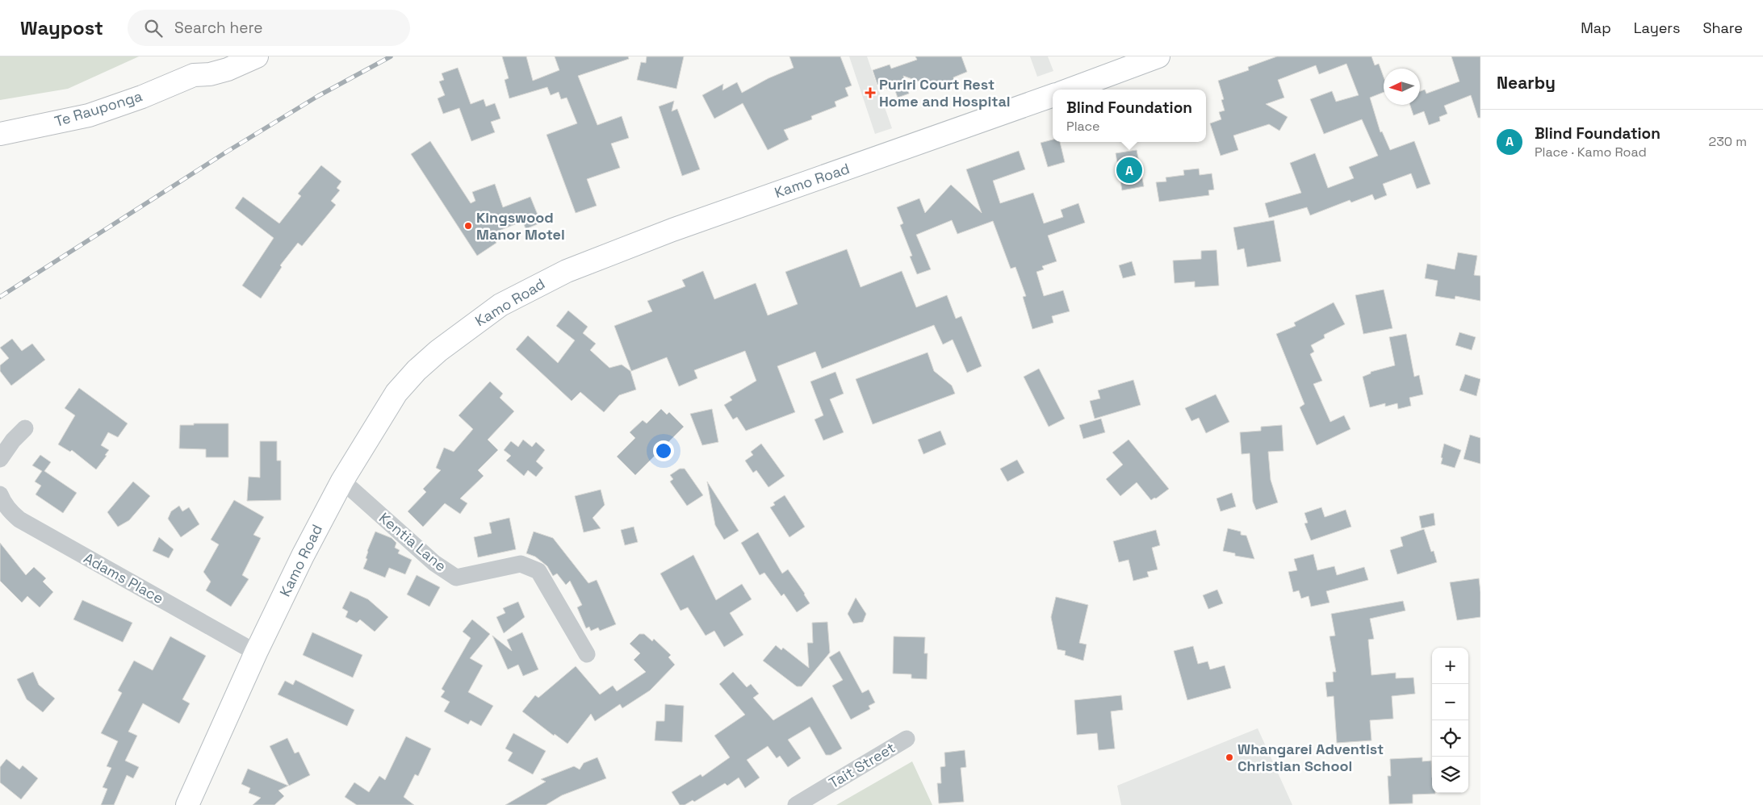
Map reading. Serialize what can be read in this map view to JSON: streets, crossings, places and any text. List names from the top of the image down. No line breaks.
{"streets":{"main road":["Te Rauponga","Kamo Road"],"street":["Kentia Lane","Adams Place","Tait Street"]},"crossings":[["Kamo Road","Kentia Lane"],["Kamo Road","Adams Place"]],"places":{"health":["Puriri Court Rest Home and Hospital"],"other":["Kingswood Manor Motel","Whangarei Adventist Christian School"]},"north":"left","page":{"header":"Waypost","search":"Search here","nav":["Map","Layers","Share"],"heading":"Nearby","popup":["Blind Foundation","Place"],"list":[{"mark":"A","name":"Blind Foundation","note":"Place · Kamo Road","value":"230 m"}],"pins":"A","map_buttons":["+","−"]}}
